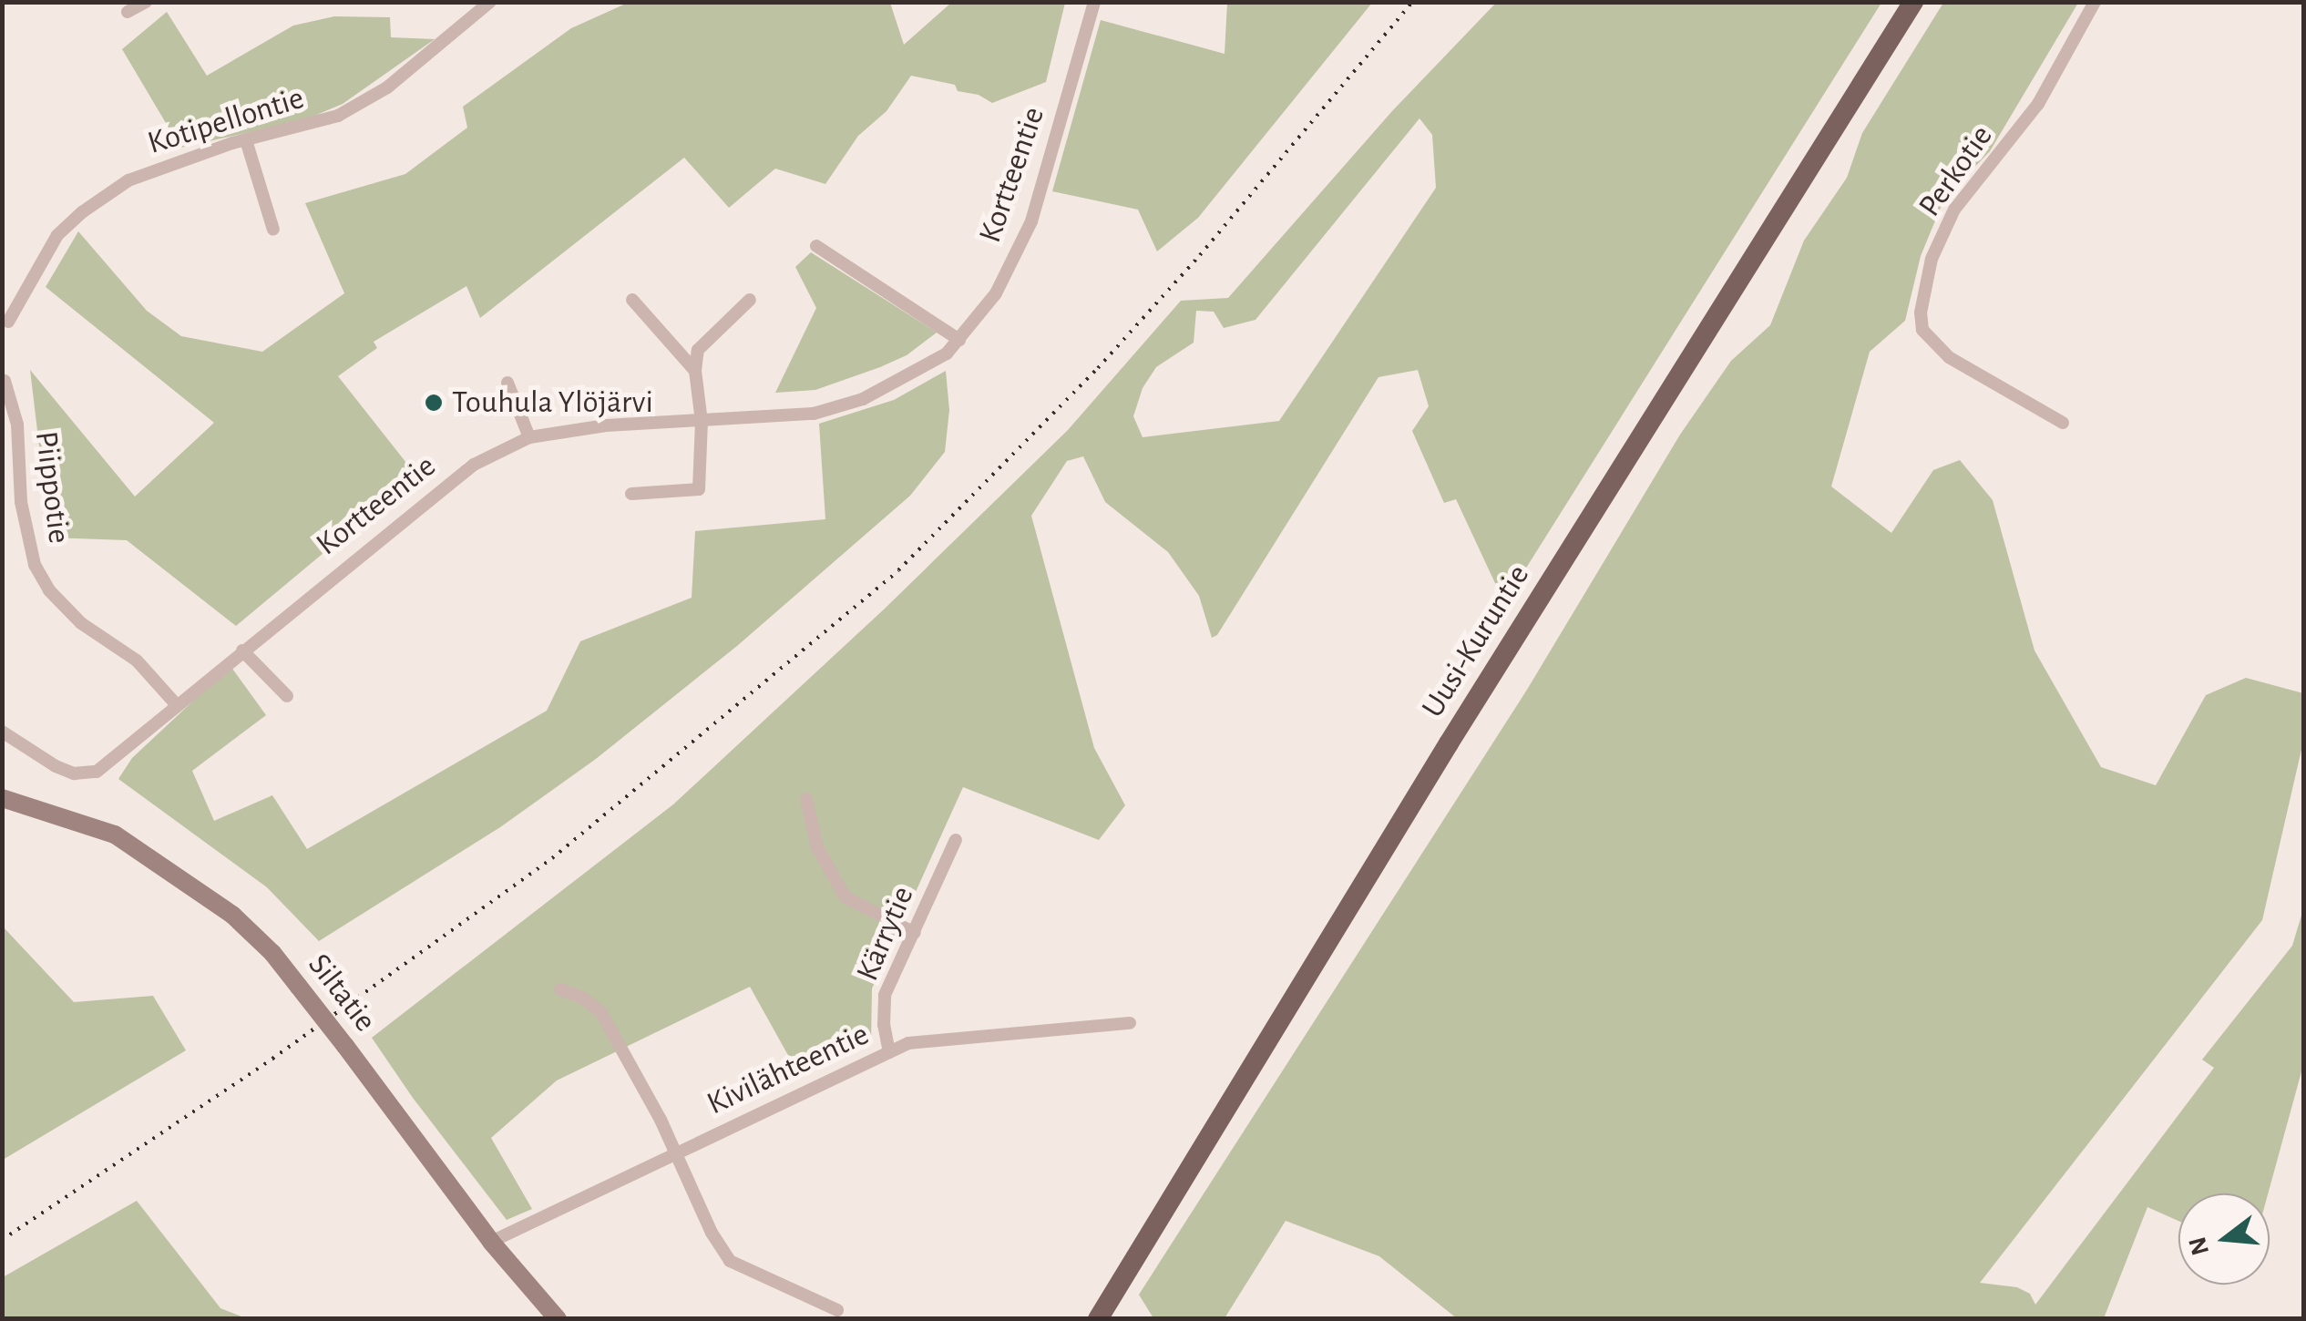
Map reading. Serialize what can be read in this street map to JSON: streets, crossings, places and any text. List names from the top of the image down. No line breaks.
{"streets":{"main road":["Uusi-Kuruntie","Siltatie"],"street":["Kotipellontie","Perkotie","Kortteentie","Piippotie","Kärrytie","Kivilähteentie"]},"crossings":[["Kortteentie","Piippotie"],["Kärrytie","Kivilähteentie"],["Siltatie","Kivilähteentie"]],"places":["Touhula Ylöjärvi"],"north":"left"}
